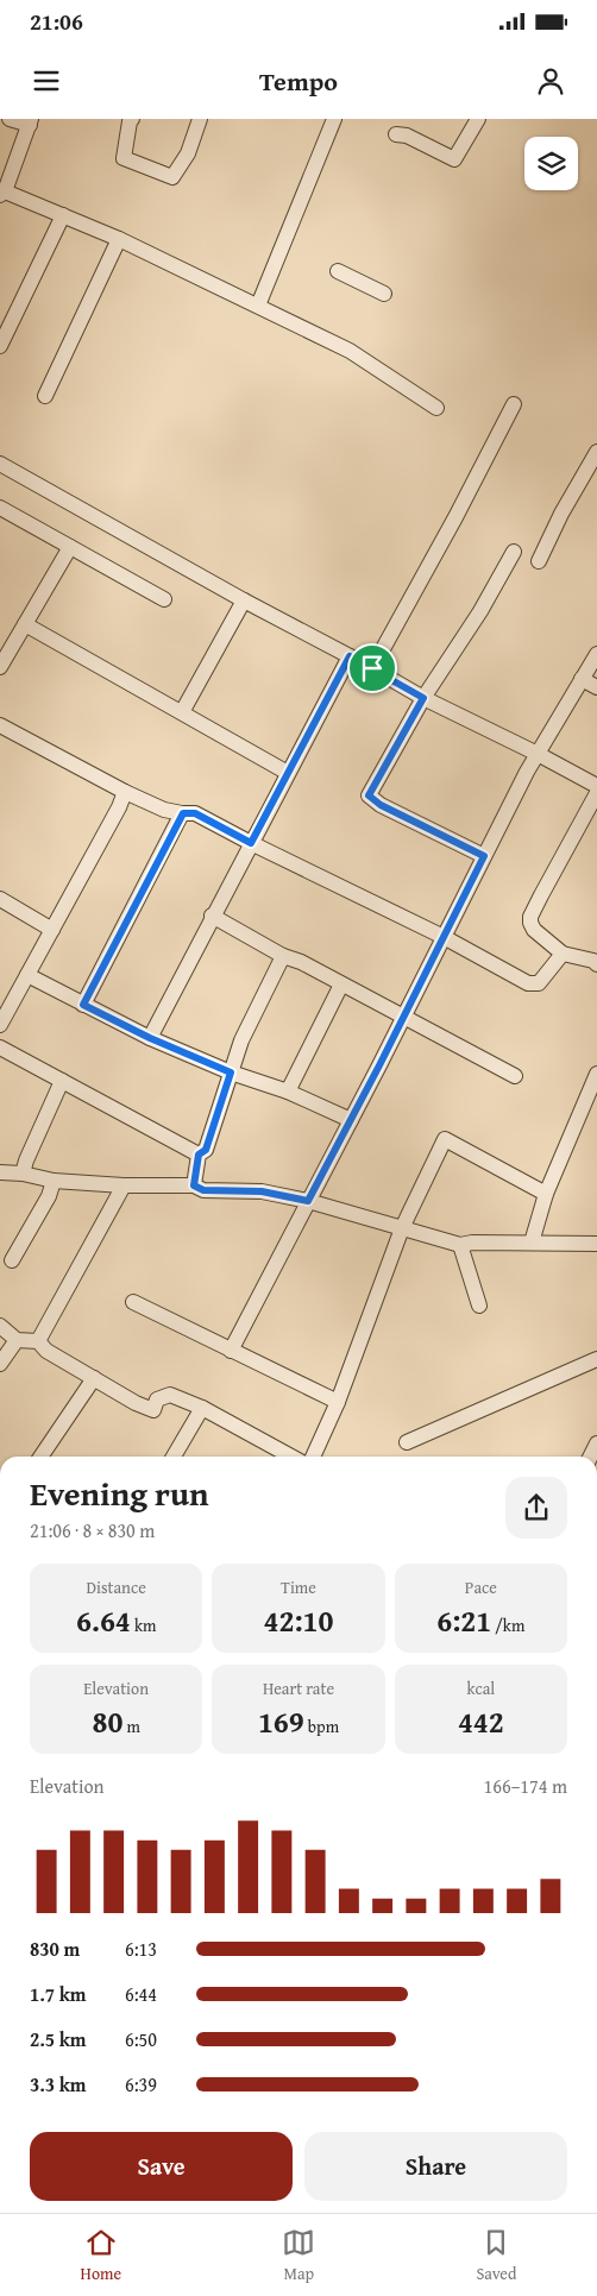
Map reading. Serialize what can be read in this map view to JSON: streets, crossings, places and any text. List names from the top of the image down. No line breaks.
{"page":{"status":"21:06","header":"Tempo","heading":["Evening run","21:06 · 8 × 830 m"],"stats":[["Distance","6.64 km"],["Time","42:10"],["Pace","6:21 /km"],["Elevation","80 m"],["Heart rate","169 bpm"],["kcal","442"]],"chart":["Elevation","166–174 m"],"list":[{"name":"830 m","note":"6:13"},{"name":"1.7 km","note":"6:44"},{"name":"2.5 km","note":"6:50"},{"name":"3.3 km","note":"6:39"}],"buttons":["Save","Share"],"tabs":["Home","Map","Saved"]}}
